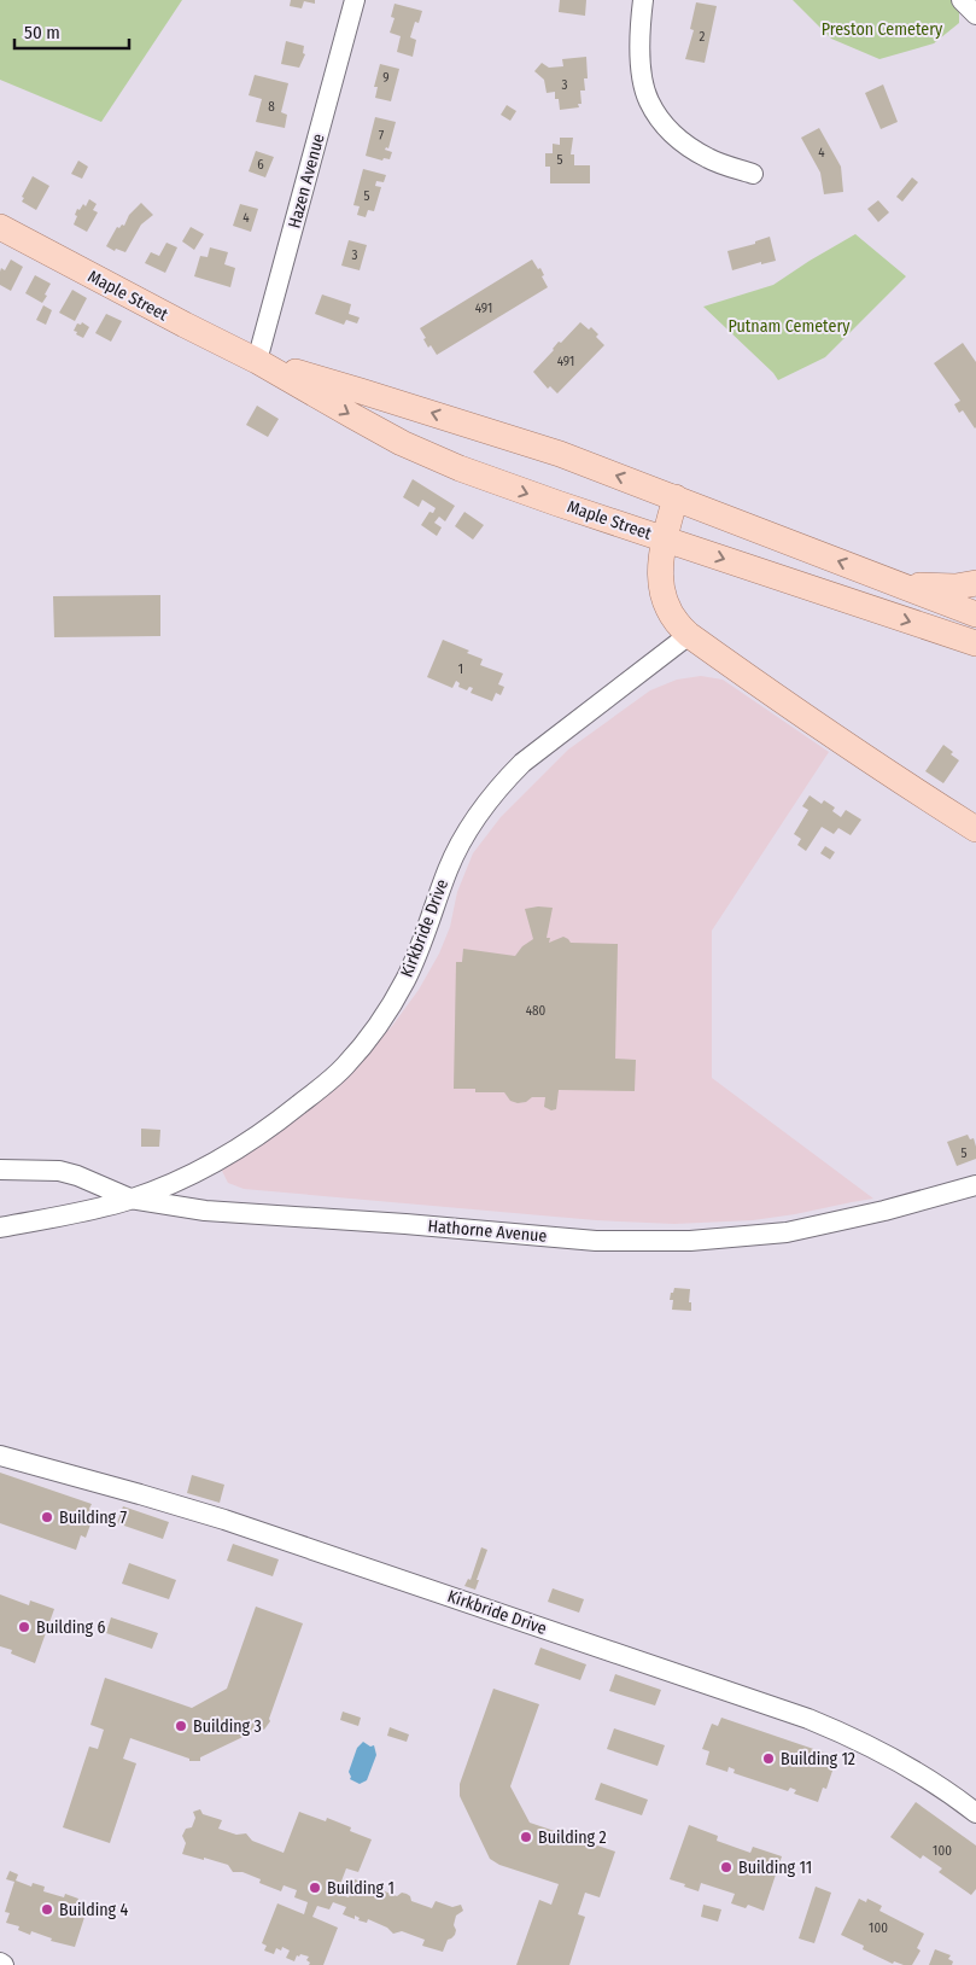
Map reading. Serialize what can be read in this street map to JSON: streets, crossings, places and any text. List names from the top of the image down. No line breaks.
{"streets":{"main road":["Maple Street"],"street":["Hazen Avenue","Kirkbride Drive","Hathorne Avenue"]},"crossings":[["Hazen Avenue","Maple Street"],["Kirkbride Drive","Hathorne Avenue"]],"parks":["Preston Cemetery","Putnam Cemetery"],"places":["Building 7","Building 6","Building 3","Building 12","Building 2","Building 11","Building 1","Building 4"],"house_numbers":["2","9","3","8","7","4","5","6","5","4","3","491","491","1","480","5","100","100"],"scale_bar":"50 m"}
